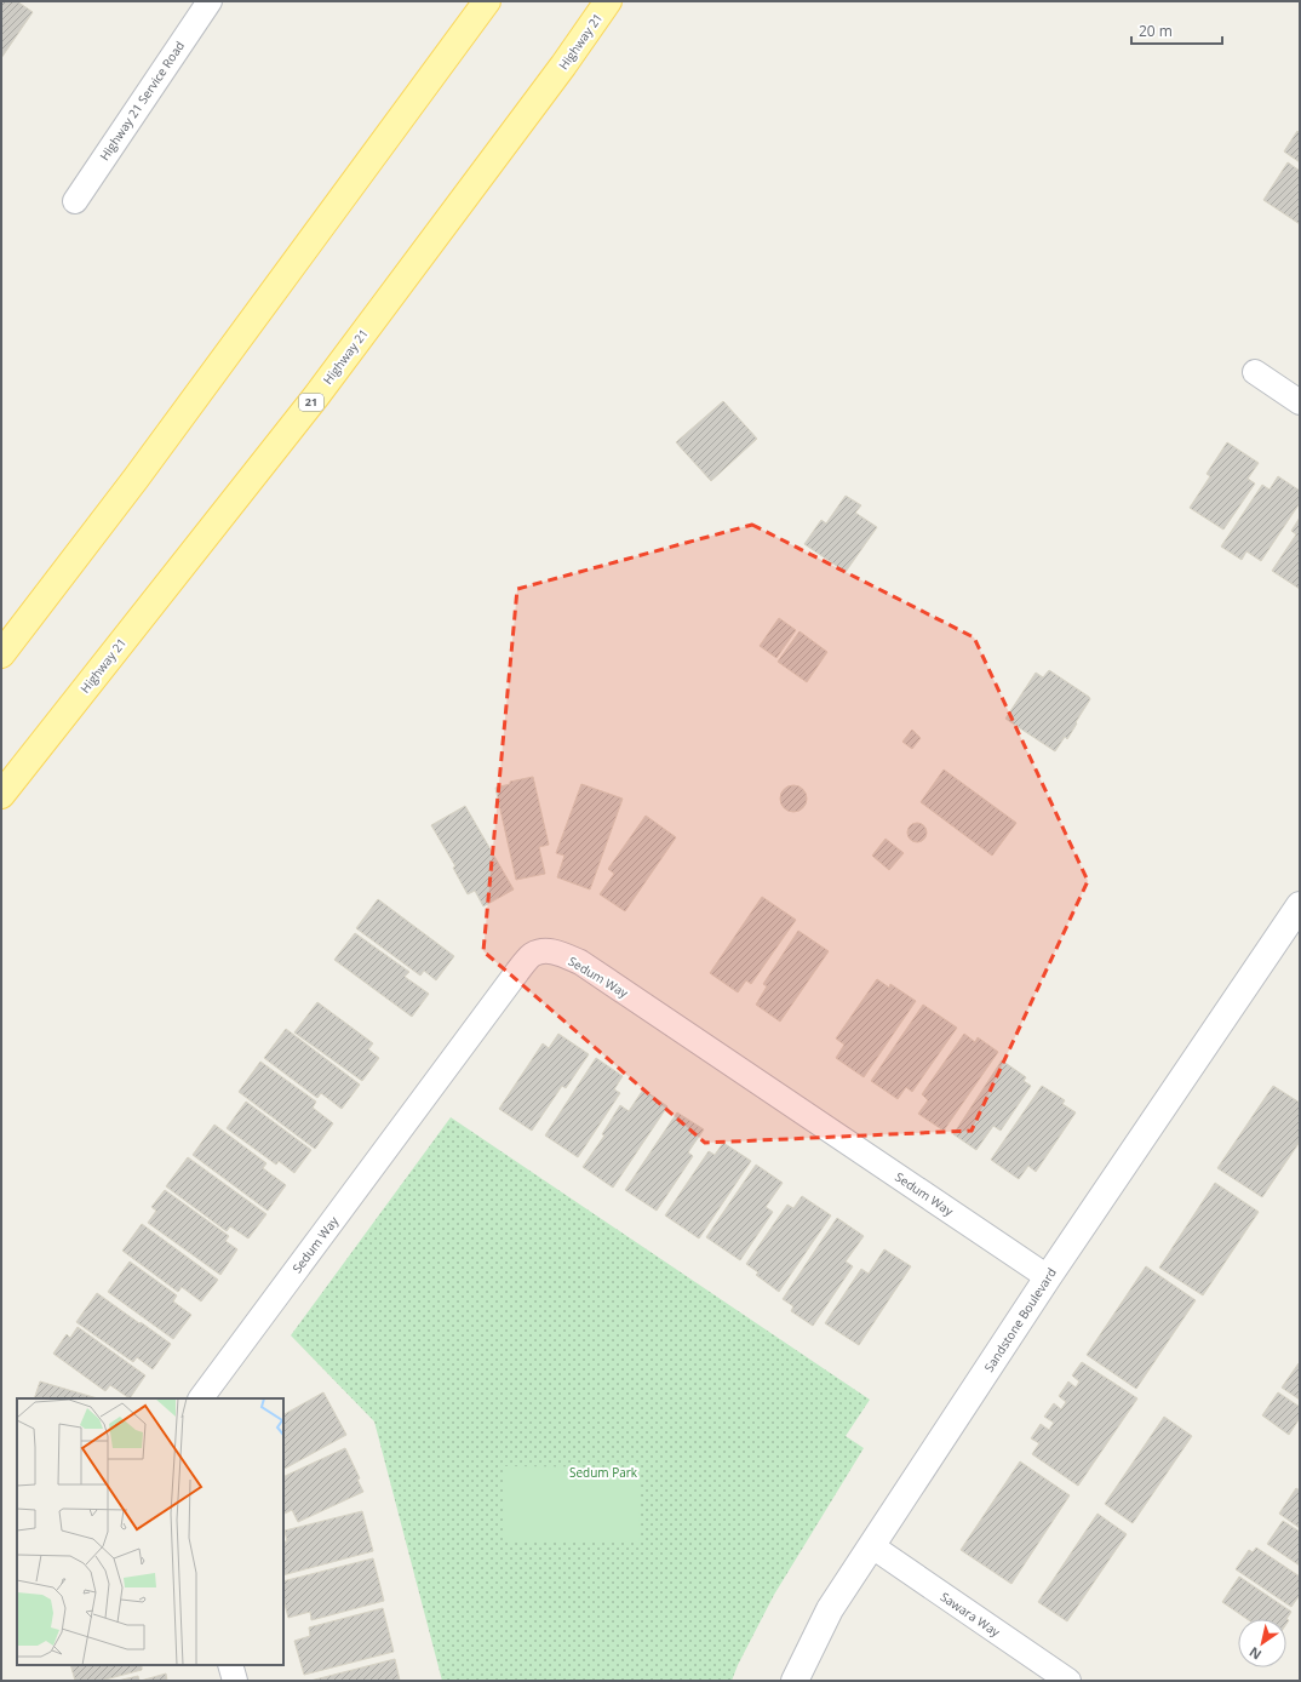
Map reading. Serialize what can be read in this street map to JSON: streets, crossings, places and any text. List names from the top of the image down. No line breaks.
{"streets":{"main road":["Highway 21","21"],"street":["Highway 21 Service Road","Sedum Way","Sandstone Boulevard","Sawara Way"]},"crossings":[["Sedum Way","Sandstone Boulevard"],["Sandstone Boulevard","Sawara Way"]],"parks":["Sedum Park"],"scale_bar":"20 m","north":"bottom left"}
